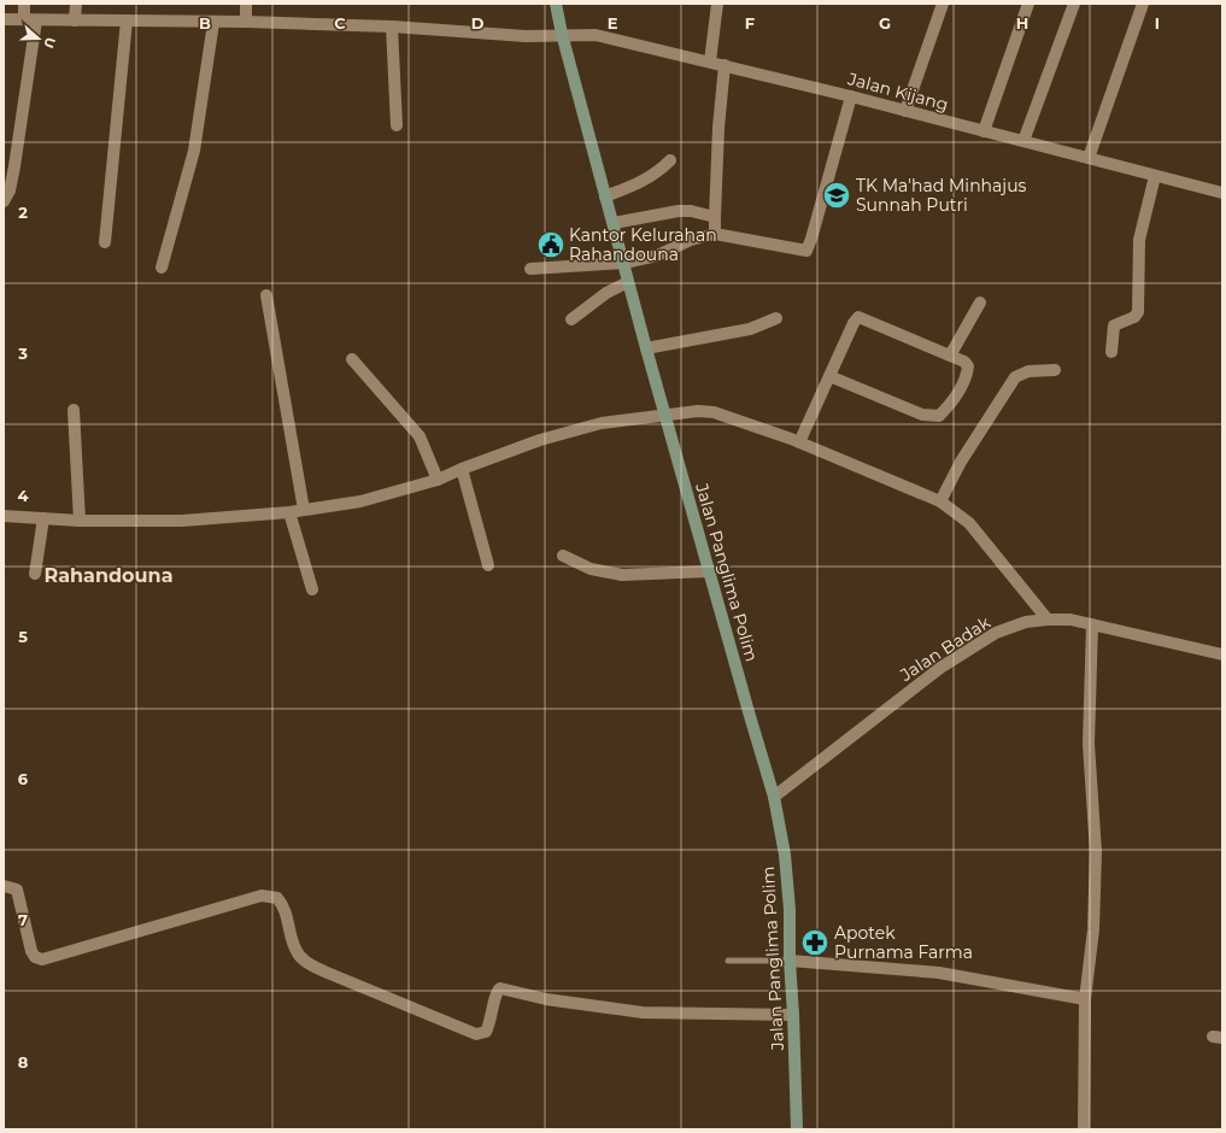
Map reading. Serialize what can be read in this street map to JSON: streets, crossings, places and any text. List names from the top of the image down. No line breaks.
{"streets":{"street":["Jalan Kijang","Jalan Panglima Polim","Jalan Badak"]},"crossings":[["Jalan Kijang","Jalan Panglima Polim"],["Jalan Panglima Polim","Jalan Badak"]],"districts":["Rahandouna"],"places":{"school or university":["TK Ma'had Minhajus Sunnah Putri"],"public building":["Kantor Kelurahan Rahandouna"],"pharmacy":["Apotek Purnama Farma"]},"north":"right","grid":{"columns":["B","C","D","E","F","G","H","I"],"rows":["2","3","4","5","6","7","8"]}}
